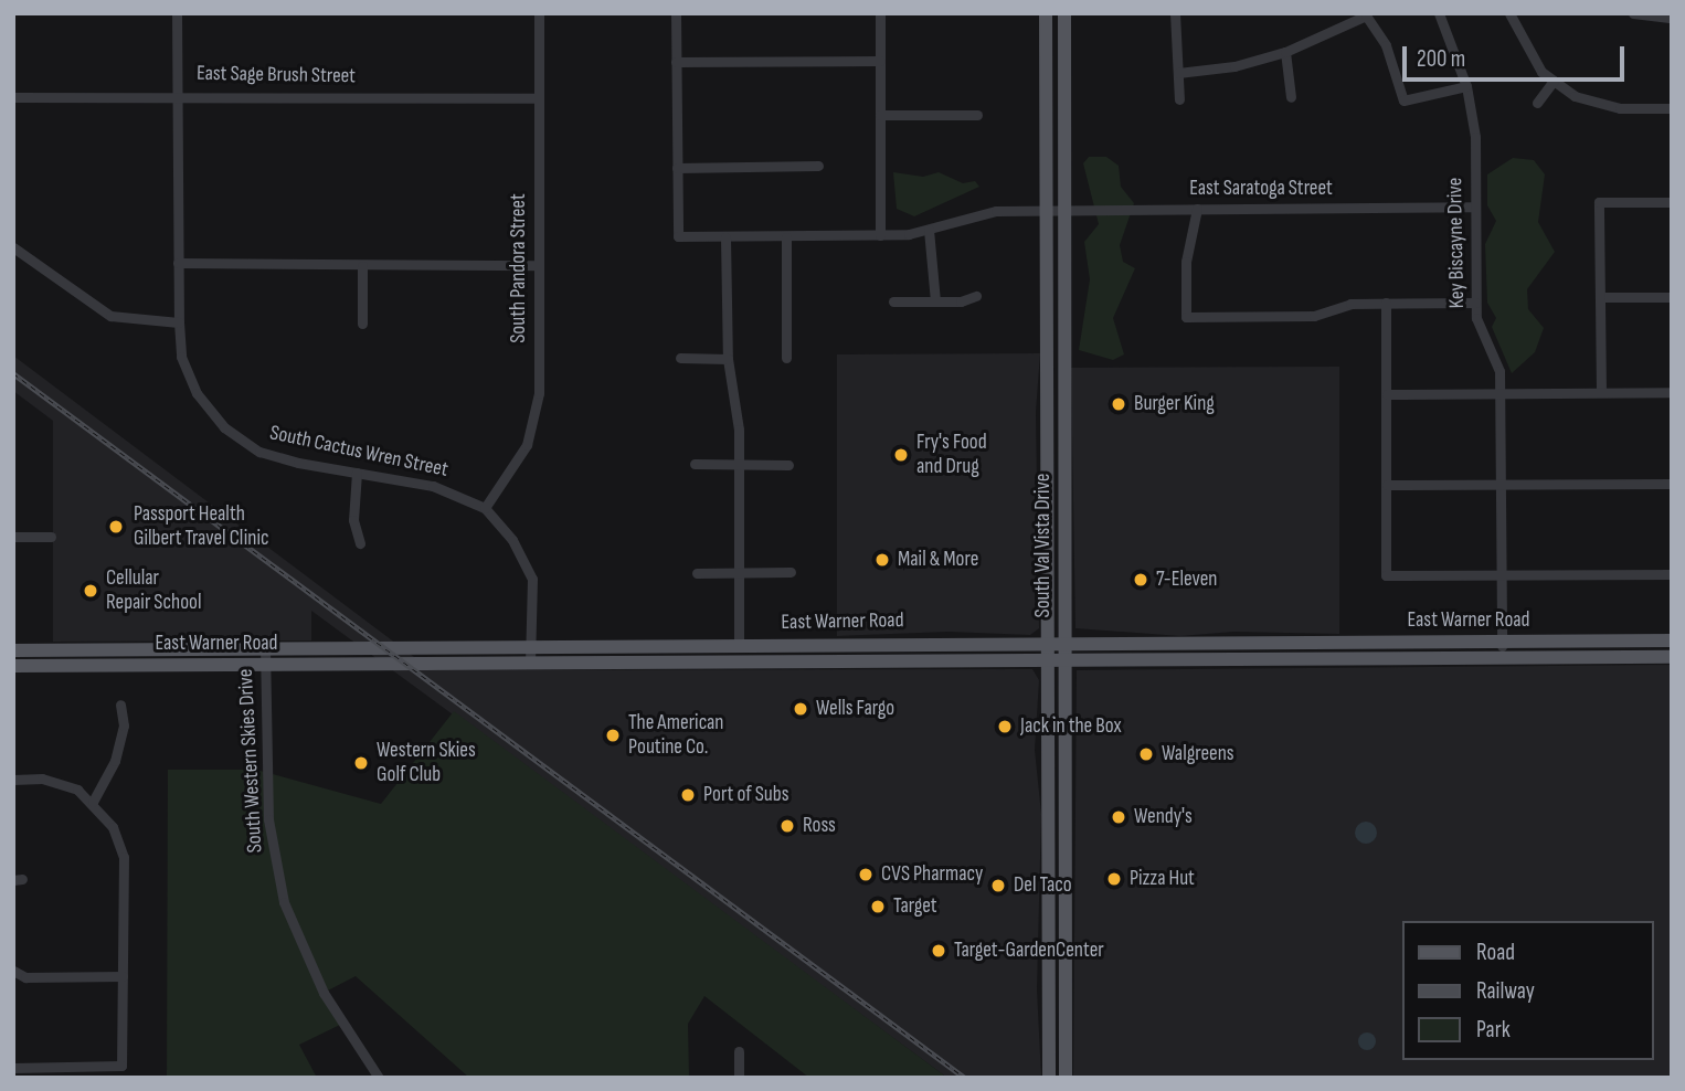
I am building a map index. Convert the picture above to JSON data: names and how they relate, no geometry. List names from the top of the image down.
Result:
{
  "streets": {
    "main road": ["South Val Vista Drive", "East Warner Road"],
    "street": [
      "East Sage Brush Street",
      "East Saratoga Street",
      "Key Biscayne Drive",
      "South Pandora Street",
      "South Cactus Wren Street",
      "South Western Skies Drive"
    ]
  },
  "crossings": [
    ["East Sage Brush Street", "South Pandora Street"],
    ["East Sage Brush Street", "South Cactus Wren Street"],
    ["East Saratoga Street", "Key Biscayne Drive"],
    ["East Saratoga Street", "South Val Vista Drive"],
    ["Key Biscayne Drive", "East Warner Road"],
    ["South Pandora Street", "South Cactus Wren Street"],
    ["South Cactus Wren Street", "East Warner Road"],
    ["South Val Vista Drive", "East Warner Road"],
    ["East Warner Road", "South Western Skies Drive"]
  ],
  "places": [
    "Burger King",
    "Fry's Food and Drug",
    "Passport Health Gilbert Travel Clinic",
    "Mail & More",
    "7-Eleven",
    "Cellular Repair School",
    "Wells Fargo",
    "Jack in the Box",
    "The American Poutine Co.",
    "Walgreens",
    "Western Skies Golf Club",
    "Port of Subs",
    "Wendy's",
    "Ross",
    "CVS Pharmacy",
    "Pizza Hut",
    "Del Taco",
    "Target",
    "Target-GardenCenter"
  ],
  "legend": ["Road", "Railway", "Park"],
  "scale_bar": "200 m"
}
